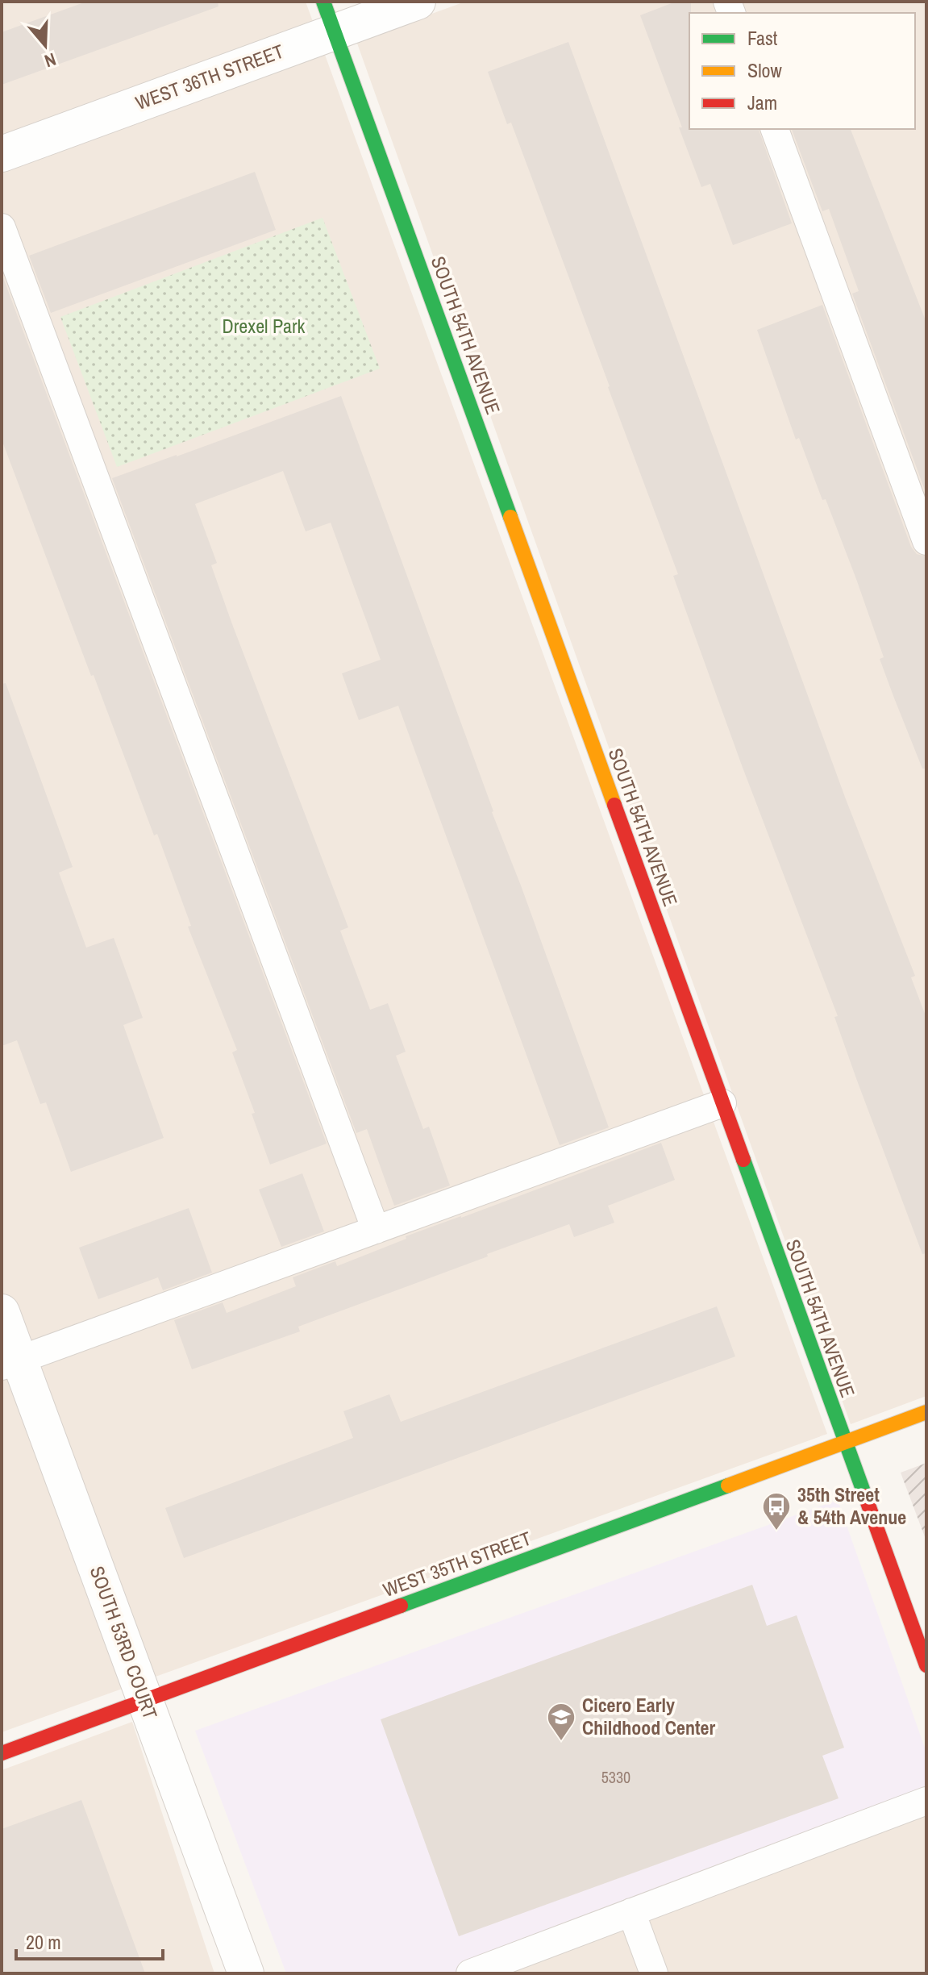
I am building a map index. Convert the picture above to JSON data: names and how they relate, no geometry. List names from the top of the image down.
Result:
{
  "streets": {
    "street": [
      "WEST 36TH STREET",
      "SOUTH 54TH AVENUE",
      "WEST 35TH STREET",
      "SOUTH 53RD COURT"
    ]
  },
  "crossings": [
    ["WEST 36TH STREET", "SOUTH 54TH AVENUE"],
    ["SOUTH 54TH AVENUE", "WEST 35TH STREET"],
    ["WEST 35TH STREET", "SOUTH 53RD COURT"]
  ],
  "parks": ["Drexel Park"],
  "places": {
    "bus stop": ["35th Street & 54th Avenue"],
    "school or university": ["Cicero Early Childhood Center"]
  },
  "house_numbers": ["5330"],
  "legend": ["Fast", "Slow", "Jam"],
  "scale_bar": "20 m",
  "north": "bottom"
}
